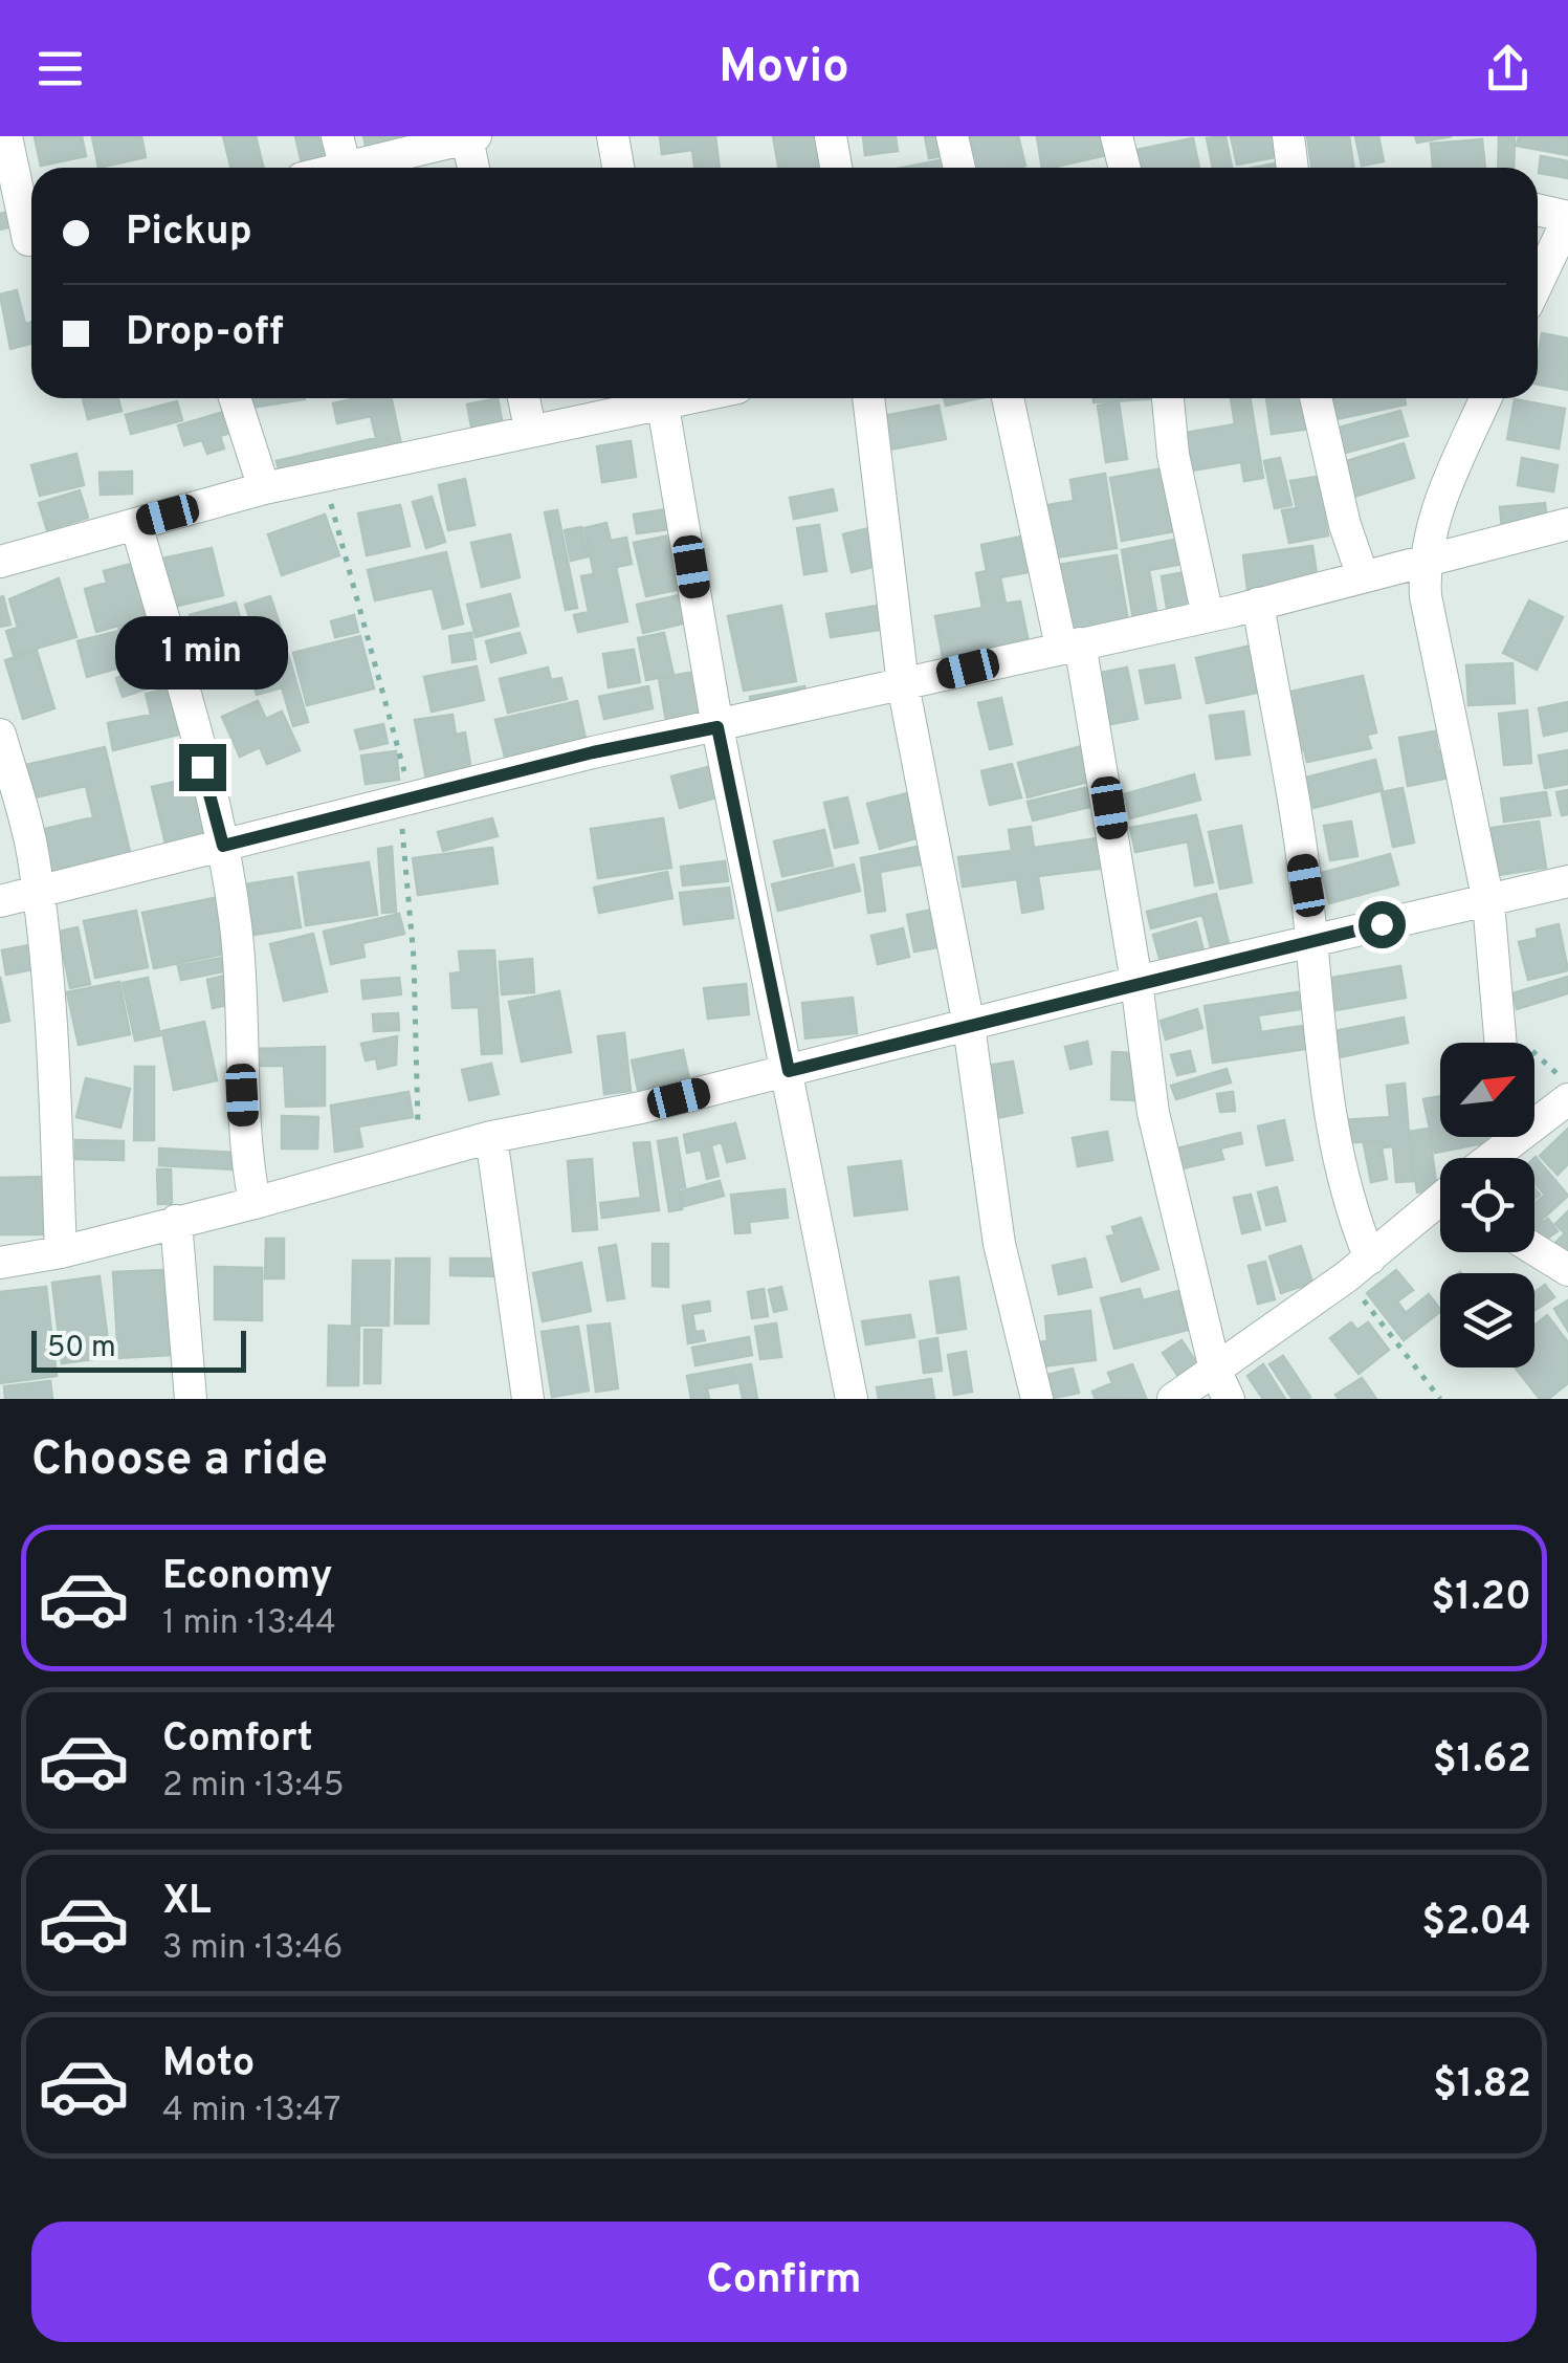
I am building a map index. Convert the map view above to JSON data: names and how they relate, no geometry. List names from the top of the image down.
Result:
{
  "scale_bar": "50 m",
  "north": "top right",
  "page": {
    "header": "Movio",
    "banner": ["Pickup", "Drop-off"],
    "bubble": "1 min",
    "scale": "50 m",
    "heading": "Choose a ride",
    "list": [
      {
        "name": "Economy",
        "note": "1 min · 13:44",
        "value": "$1.20"
      },
      {
        "name": "Comfort",
        "note": "2 min · 13:45",
        "value": "$1.62"
      },
      {
        "name": "XL",
        "note": "3 min · 13:46",
        "value": "$2.04"
      },
      {
        "name": "Moto",
        "note": "4 min · 13:47",
        "value": "$1.82"
      }
    ],
    "buttons": "Confirm"
  }
}
